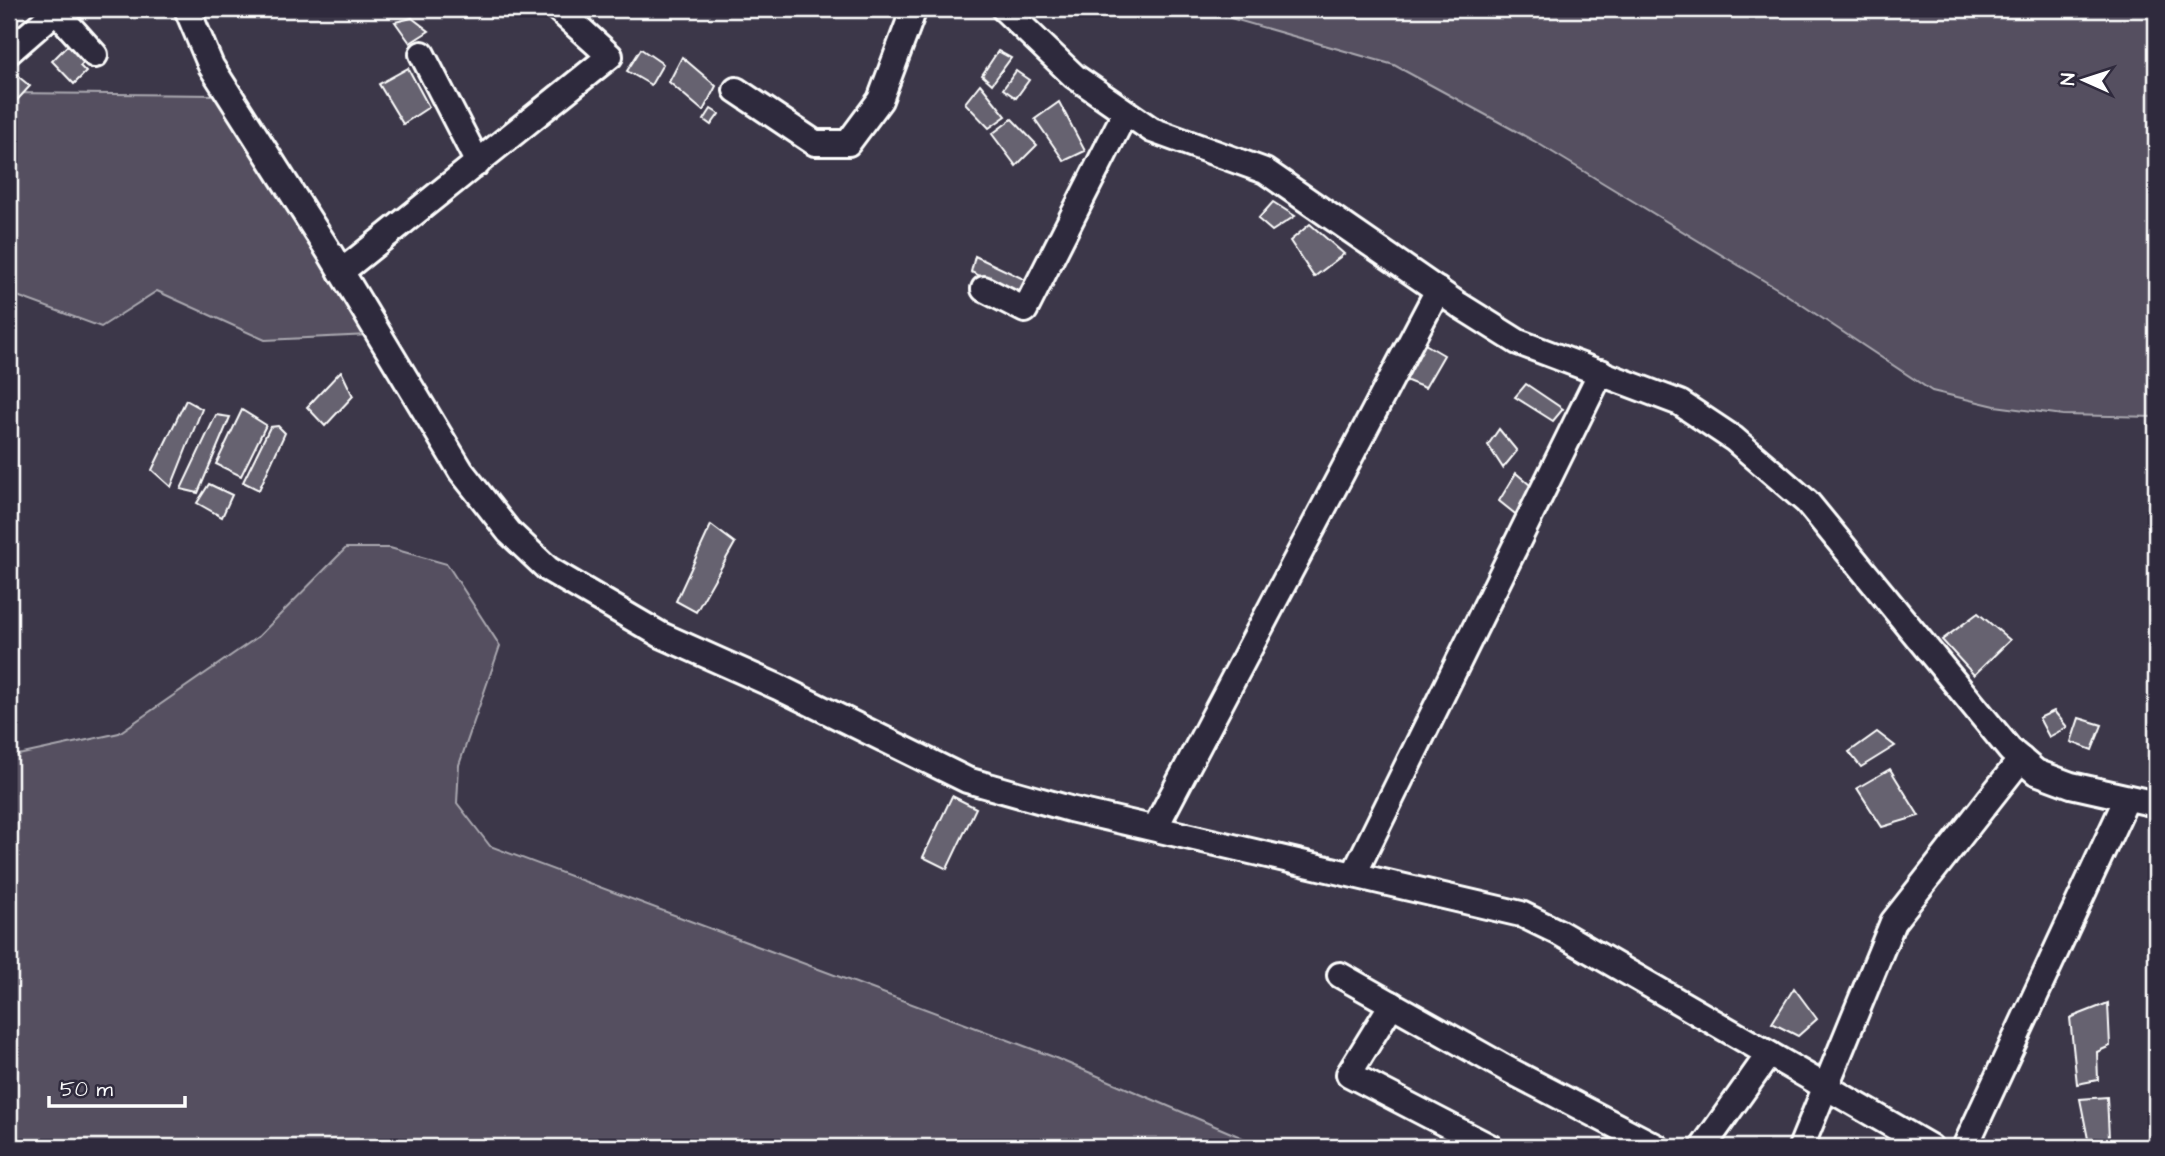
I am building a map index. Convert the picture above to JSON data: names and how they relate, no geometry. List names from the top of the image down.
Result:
{
  "scale_bar": "50 m",
  "north": "left"
}
